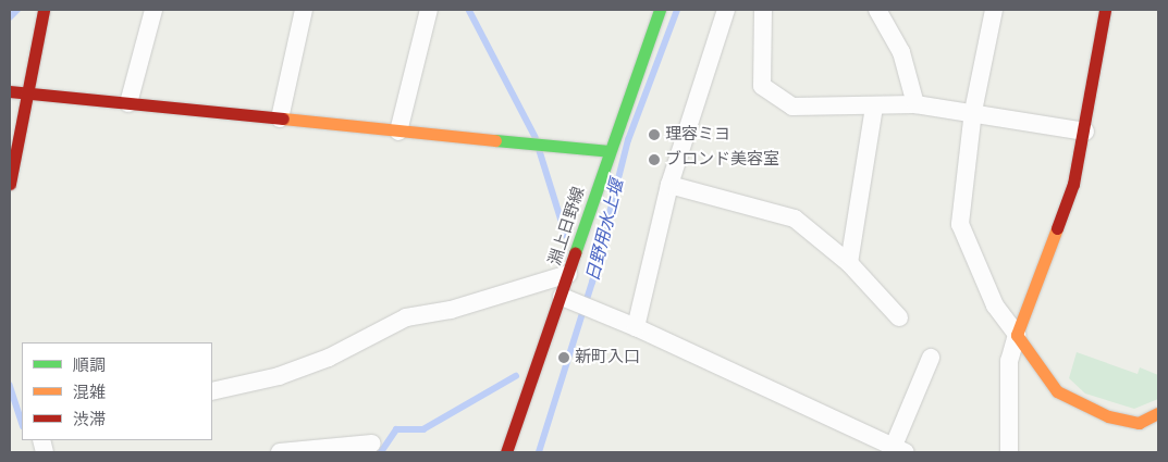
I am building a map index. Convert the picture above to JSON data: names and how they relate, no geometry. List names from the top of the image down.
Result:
{
  "streets": {
    "street": ["淵上日野線"]
  },
  "water": ["日野用水上堰"],
  "places": ["理容ミヨ", "ブロンド美容室", "新町入口"],
  "legend": ["順調", "混雑", "渋滞"]
}
